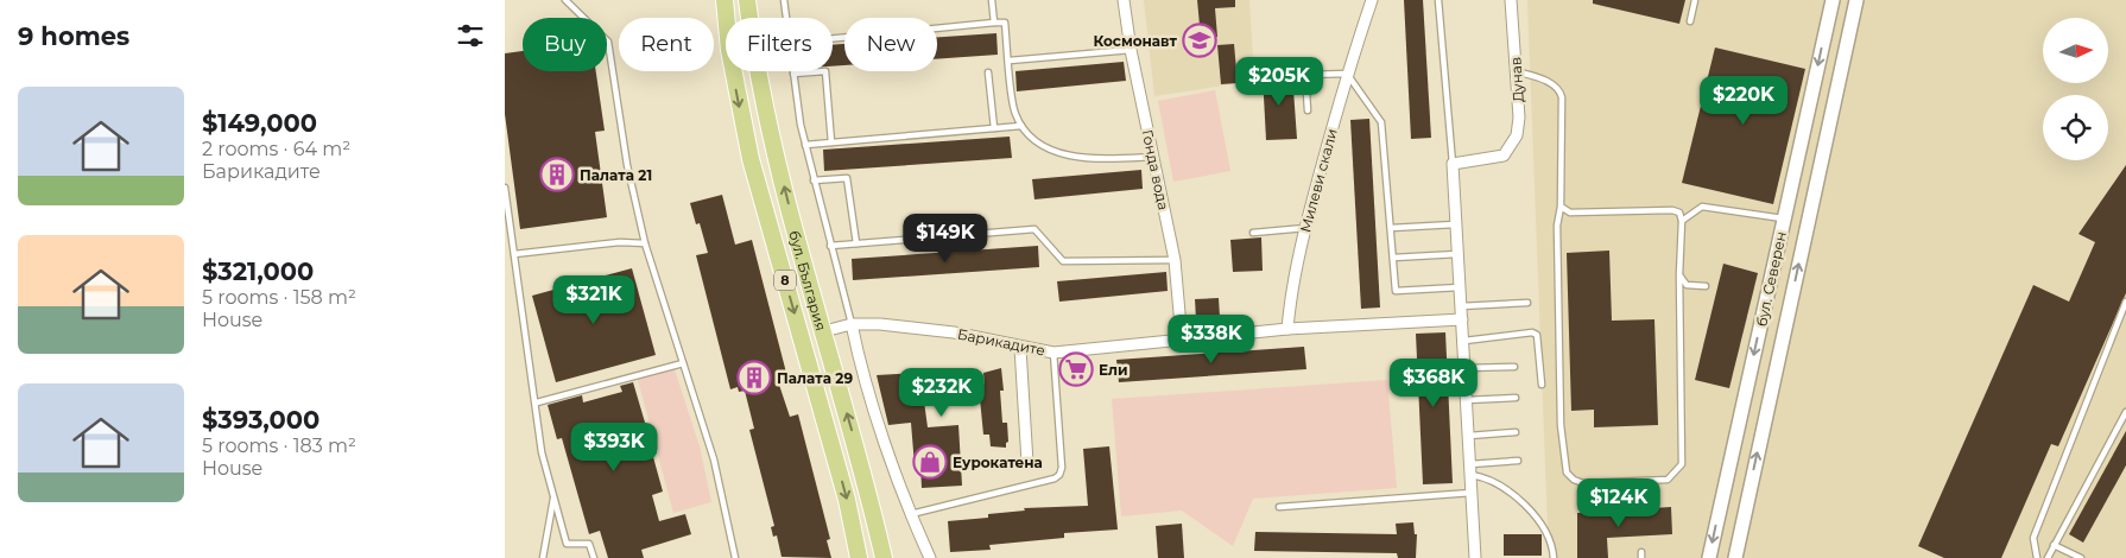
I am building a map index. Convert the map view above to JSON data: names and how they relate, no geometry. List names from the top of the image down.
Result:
{
  "streets": {
    "main road": ["бул. Северен", "8", "бул. България"],
    "street": [
      "Дунав",
      "Гонда вода",
      "Милеви скали",
      "Барикадите"
    ]
  },
  "crossings": [
    ["Гонда вода", "Барикадите"],
    ["Милеви скали", "Барикадите"],
    ["бул. България", "Барикадите"]
  ],
  "places": {
    "school or university": ["Космонавт"],
    "building": ["Палата 21", "Палата 29"],
    "supermarket": ["Ели"],
    "shop": ["Еурокатена"]
  },
  "north": "right",
  "page": {
    "heading": "9 homes",
    "chip": [
      "Buy",
      "Rent",
      "Filters",
      "New"
    ],
    "price": [
      "$205K",
      "$220K",
      "$149K",
      "$321K",
      "$338K",
      "$368K",
      "$232K",
      "$393K",
      "$124K"
    ],
    "list": [
      {
        "name": "$149,000",
        "note": "2 rooms · 64 m² · Барикадите"
      },
      {
        "name": "$321,000",
        "note": "5 rooms · 158 m² · House"
      },
      {
        "name": "$393,000",
        "note": "5 rooms · 183 m² · House"
      }
    ]
  }
}
